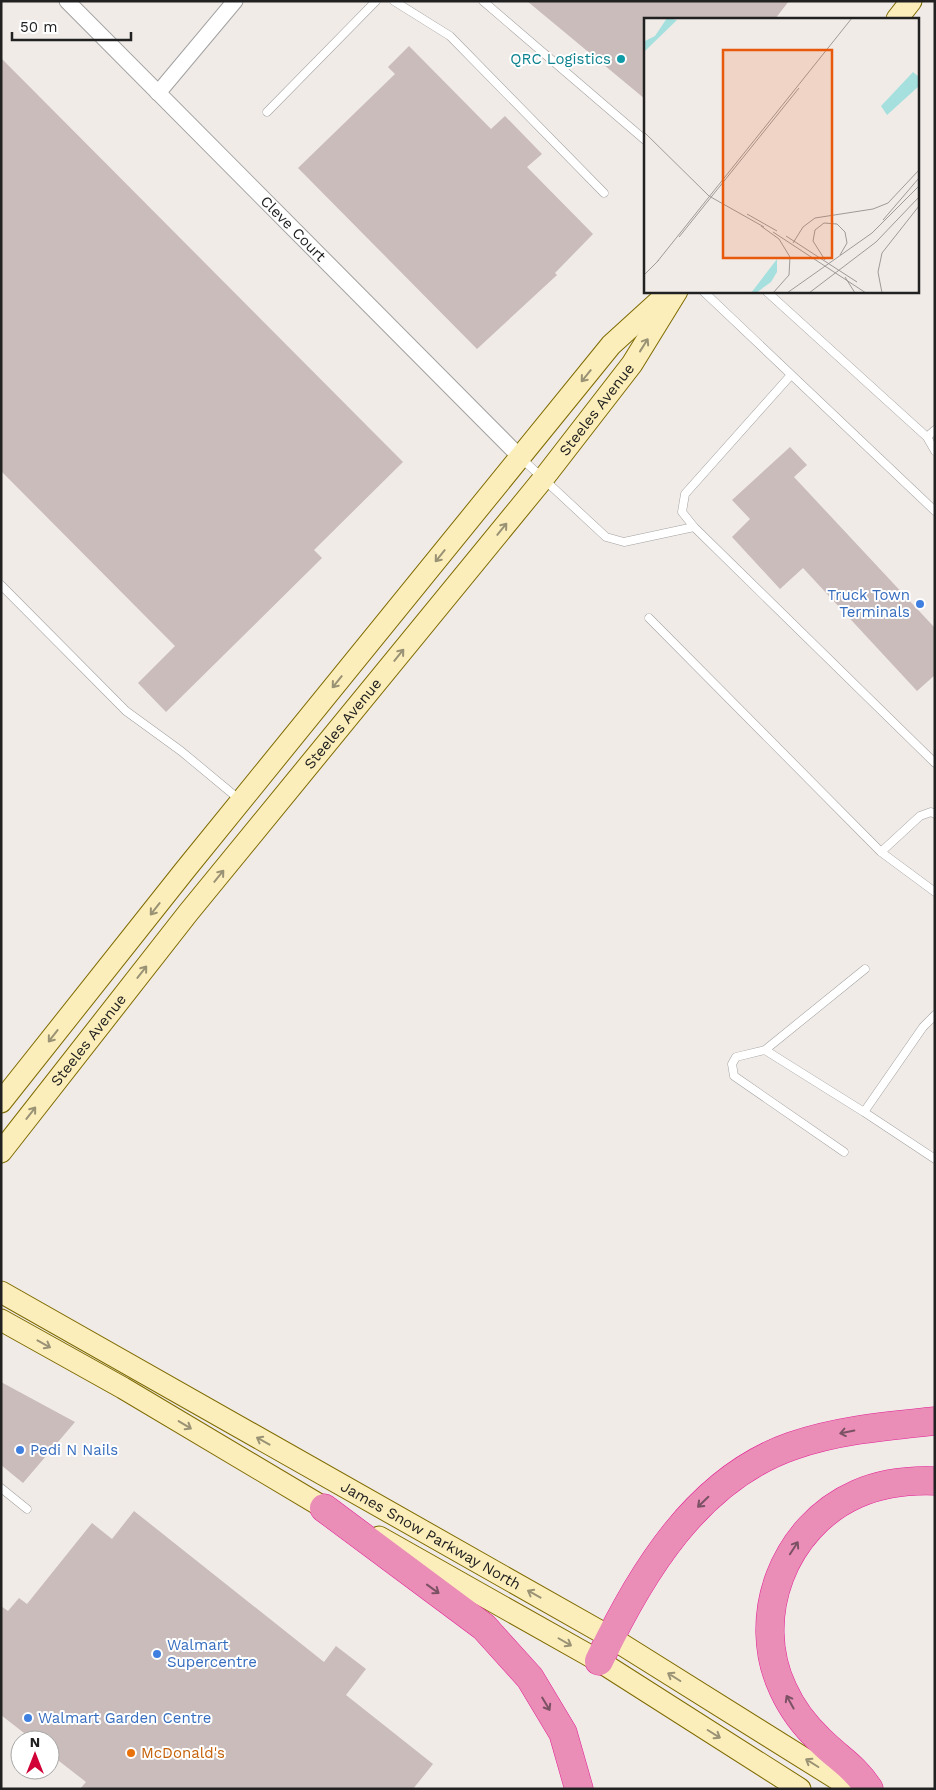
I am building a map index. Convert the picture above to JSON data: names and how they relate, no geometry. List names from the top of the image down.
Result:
{
  "streets": {
    "main road": ["Steeles Avenue", "James Snow Parkway North"],
    "street": ["Cleve Court"]
  },
  "crossings": [
    ["Cleve Court", "Steeles Avenue"]
  ],
  "places": [
    "QRC Logistics",
    "Truck Town Terminals",
    "Pedi N Nails",
    "Walmart Supercentre",
    "Walmart Garden Centre",
    "McDonald's"
  ],
  "scale_bar": "50 m",
  "north": "top"
}
